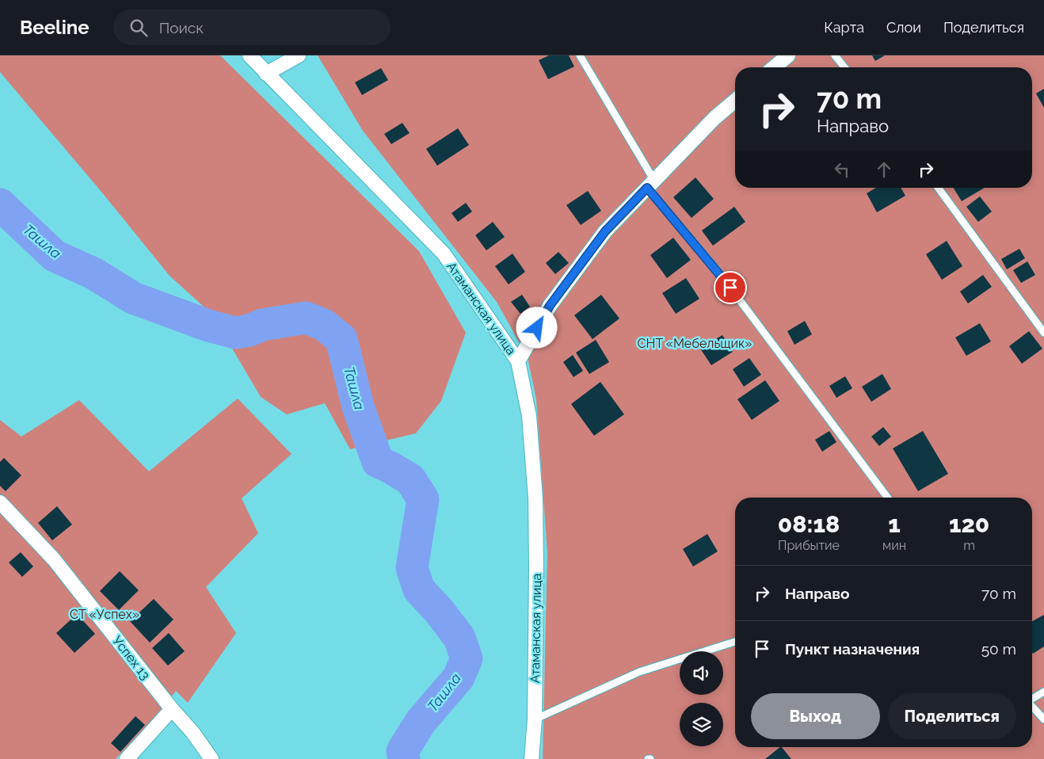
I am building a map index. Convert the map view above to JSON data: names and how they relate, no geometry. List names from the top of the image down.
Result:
{
  "streets": {
    "street": ["Атаманская улица", "Успех 13"]
  },
  "water": ["Ташла"],
  "parks": ["СНТ «Мебельщик»", "СТ «Успех»"],
  "page": {
    "header": "Beeline",
    "search": "Поиск",
    "nav": ["Карта", "Слои", "Поделиться"],
    "turn": ["70 m", "Направо"],
    "eta": [
      "08:18",
      "Прибытие",
      "1",
      "мин",
      "120",
      "m"
    ],
    "list": [
      {
        "name": "Направо",
        "value": "70 m"
      },
      {
        "name": "Пункт назначения",
        "value": "50 m"
      }
    ],
    "buttons": ["Выход", "Поделиться"]
  }
}
